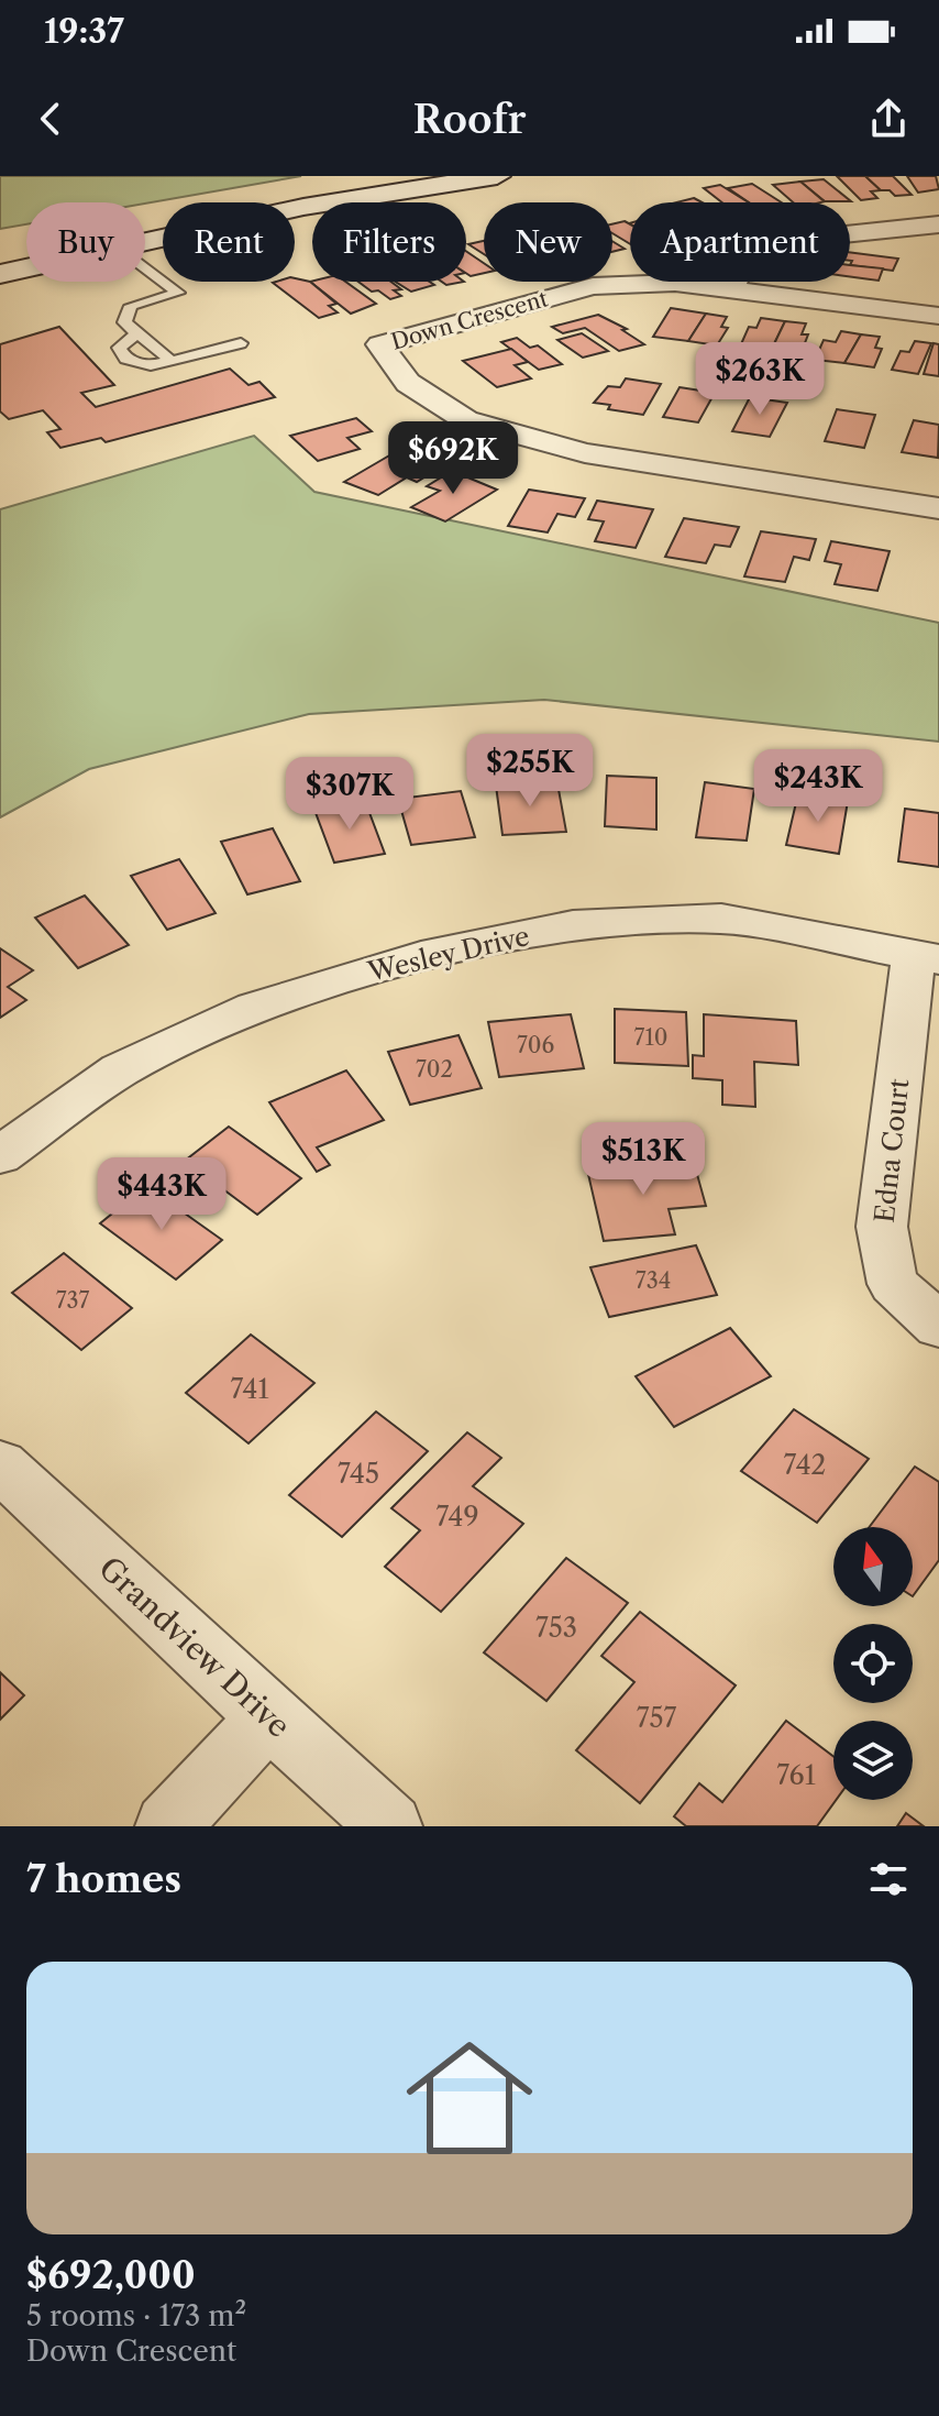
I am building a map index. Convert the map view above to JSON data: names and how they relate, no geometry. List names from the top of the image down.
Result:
{
  "streets": {
    "street": [
      "Down Crescent",
      "Wesley Drive",
      "Edna Court",
      "Grandview Drive"
    ]
  },
  "crossings": [
    ["Wesley Drive", "Edna Court"]
  ],
  "house_numbers": [
    "710",
    "706",
    "702",
    "734",
    "737",
    "741",
    "742",
    "745",
    "749",
    "753",
    "757",
    "761"
  ],
  "north": "top",
  "page": {
    "status": "19:37",
    "header": "Roofr",
    "chip": [
      "Buy",
      "Rent",
      "Filters",
      "New",
      "Apartment"
    ],
    "price": [
      "$263K",
      "$692K",
      "$255K",
      "$243K",
      "$307K",
      "$513K",
      "$443K"
    ],
    "heading": "7 homes",
    "list": [
      {
        "name": "$692,000",
        "note": "5 rooms · 173 m² · Down Crescent"
      }
    ]
  }
}
